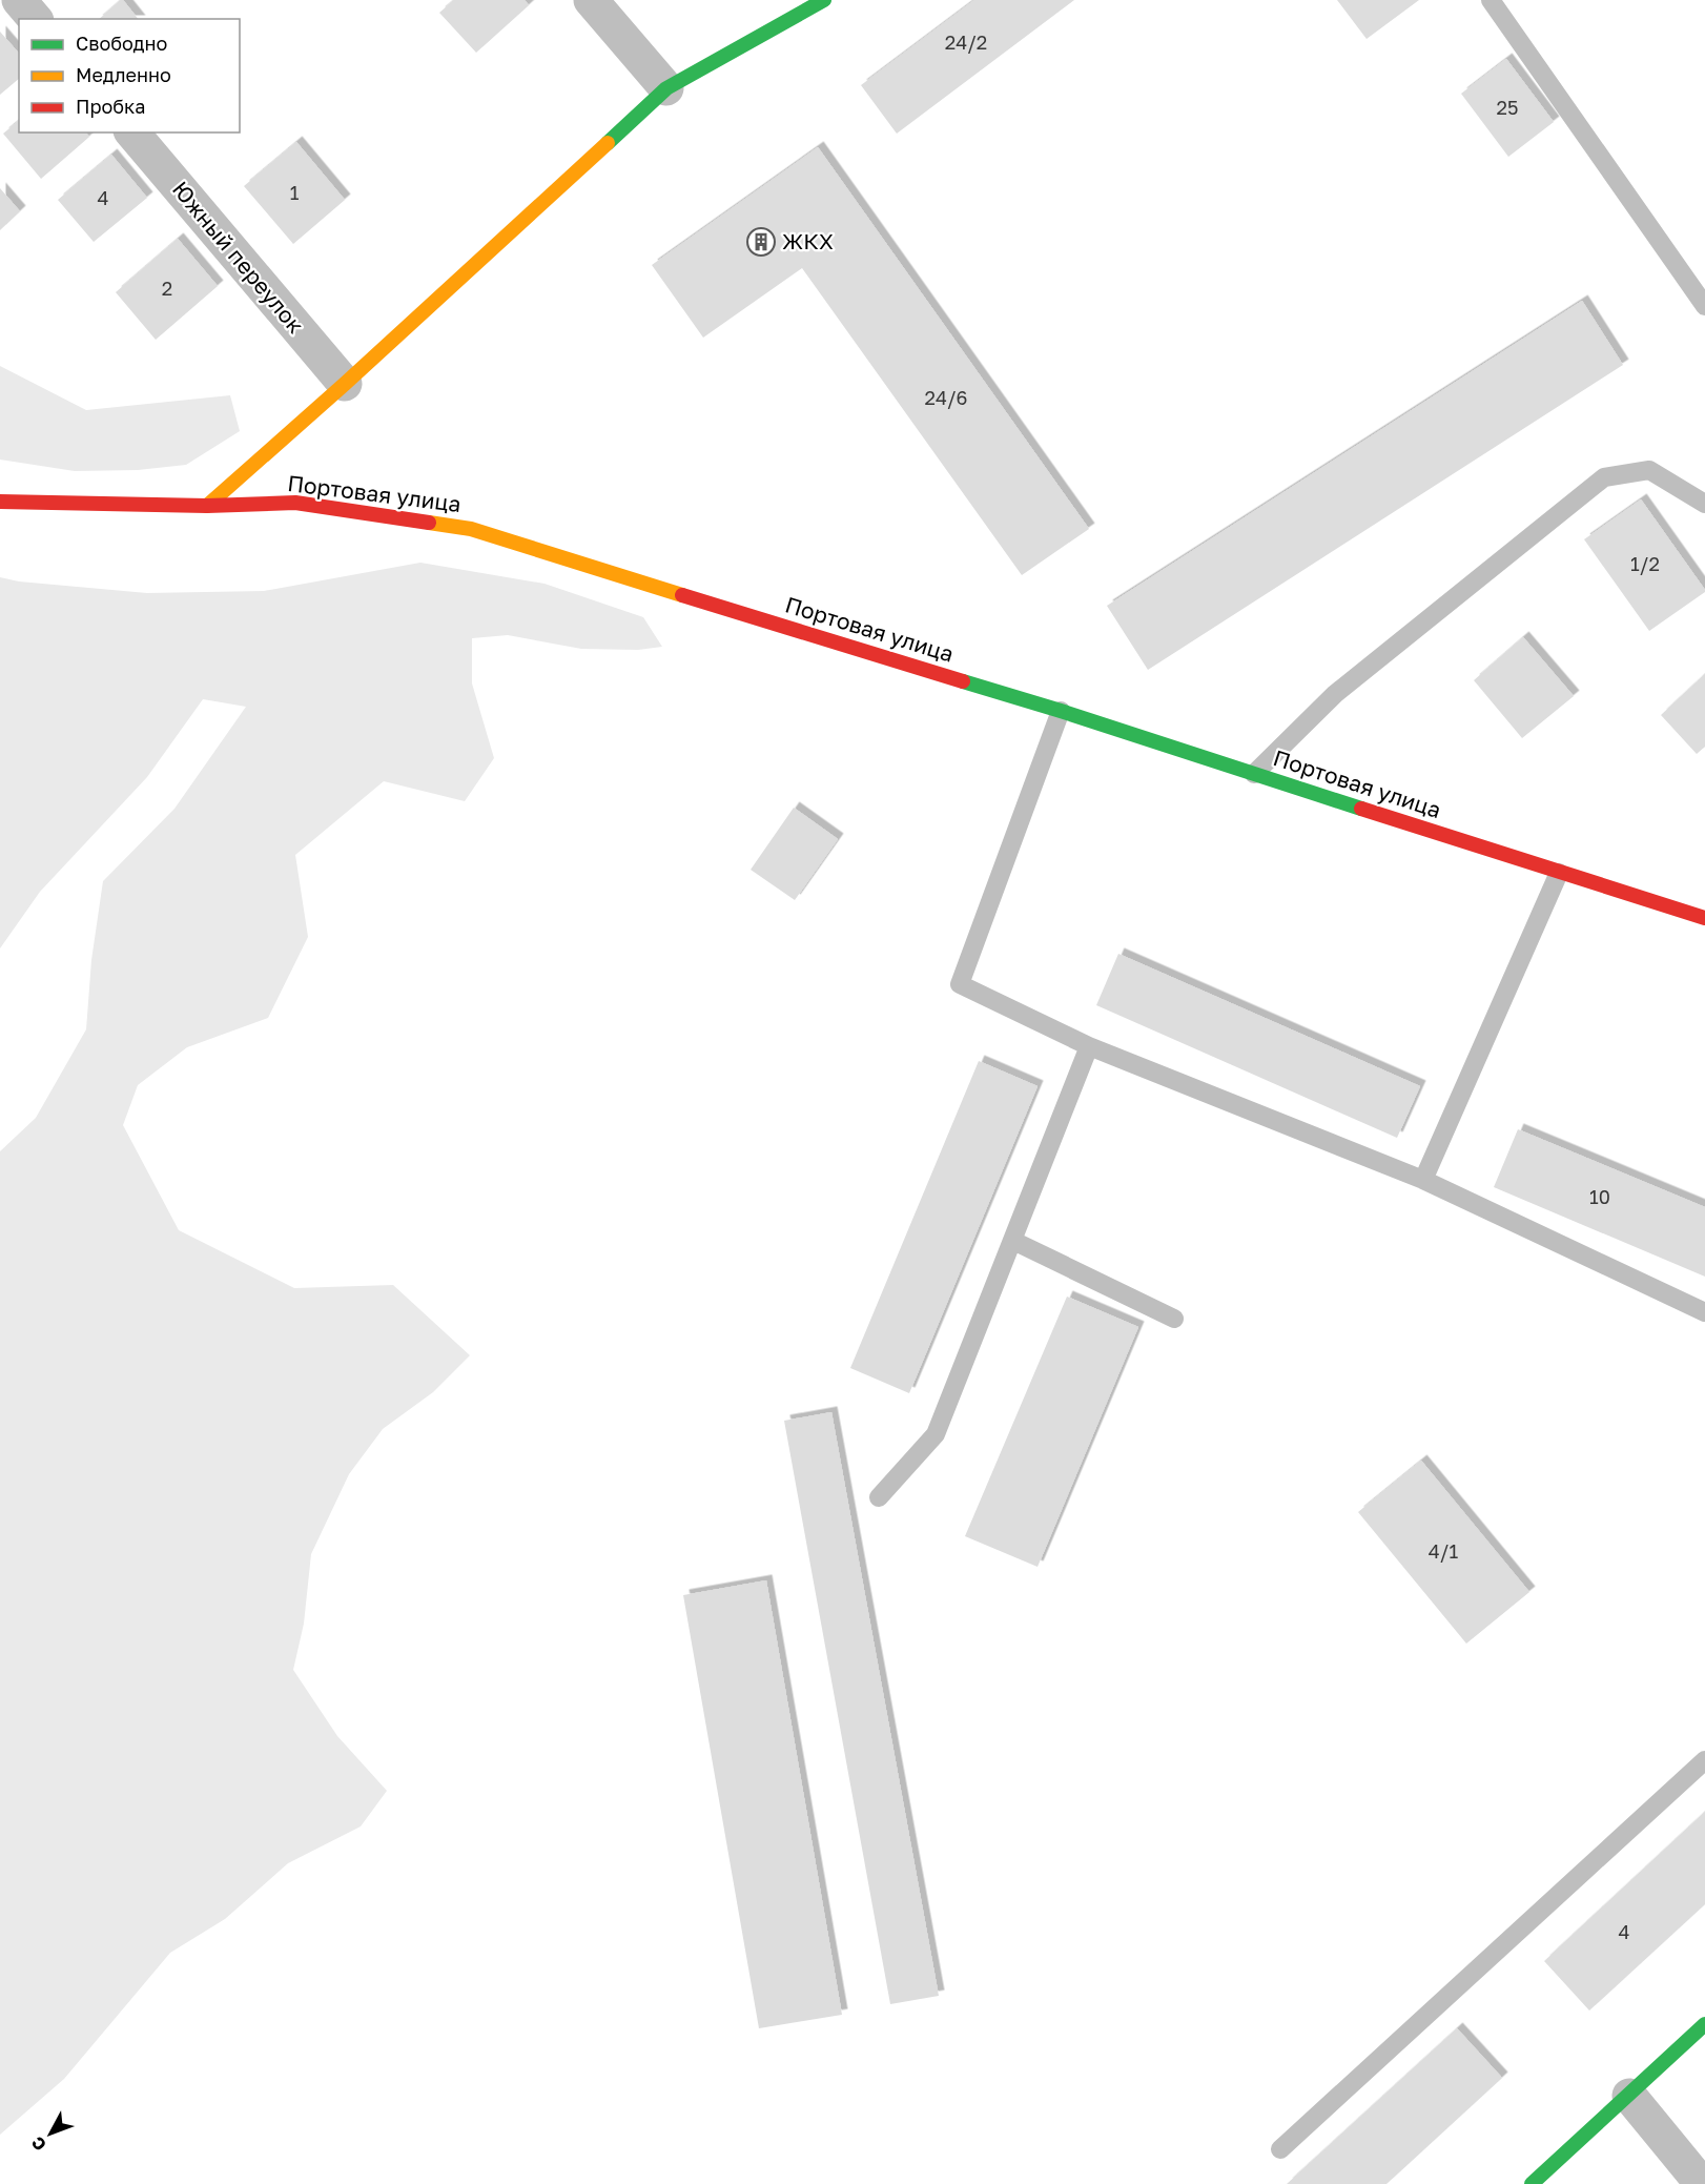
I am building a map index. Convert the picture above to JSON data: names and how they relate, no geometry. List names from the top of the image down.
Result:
{
  "streets": {
    "street": ["Южный переулок", "Портовая улица"]
  },
  "places": {
    "building": ["ЖКХ"]
  },
  "house_numbers": [
    "24/2",
    "25",
    "1",
    "4",
    "2",
    "24/6",
    "1/2",
    "10",
    "4/1",
    "4"
  ],
  "legend": ["Свободно", "Медленно", "Пробка"],
  "north": "bottom left"
}
